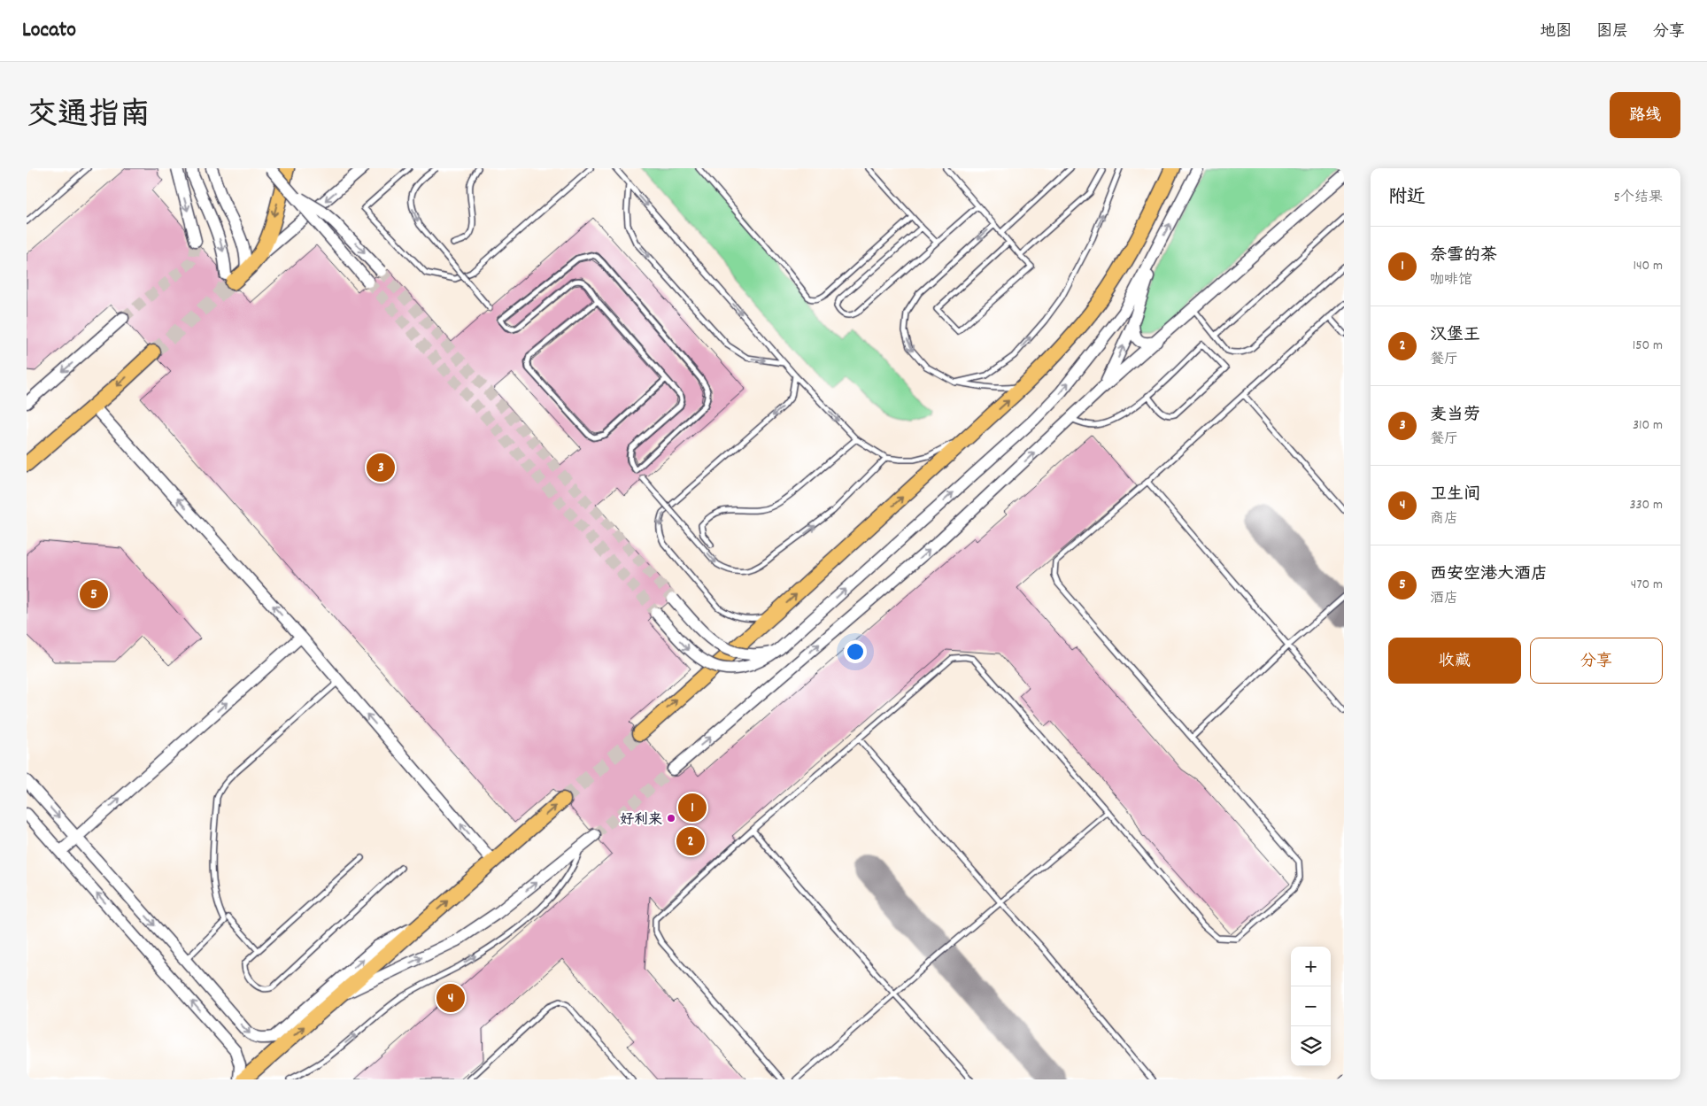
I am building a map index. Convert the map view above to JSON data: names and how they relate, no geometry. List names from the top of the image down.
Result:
{
  "places": ["好利来"],
  "page": {
    "header": "Locato",
    "nav": ["地图", "图层", "分享"],
    "title": "交通指南",
    "buttons": [
      "路线",
      ["收藏", "分享"]
    ],
    "heading": ["附近", "5个结果"],
    "list": [
      {
        "mark": "1",
        "name": "奈雪的茶",
        "note": "咖啡馆",
        "value": "140 m"
      },
      {
        "mark": "2",
        "name": "汉堡王",
        "note": "餐厅",
        "value": "150 m"
      },
      {
        "mark": "3",
        "name": "麦当劳",
        "note": "餐厅",
        "value": "310 m"
      },
      {
        "mark": "4",
        "name": "卫生间",
        "note": "商店",
        "value": "330 m"
      },
      {
        "mark": "5",
        "name": "西安空港大酒店",
        "note": "酒店",
        "value": "470 m"
      }
    ],
    "pins": [
      "3",
      "5",
      "1",
      "2",
      "4"
    ],
    "map_buttons": ["+", "−"]
  }
}
